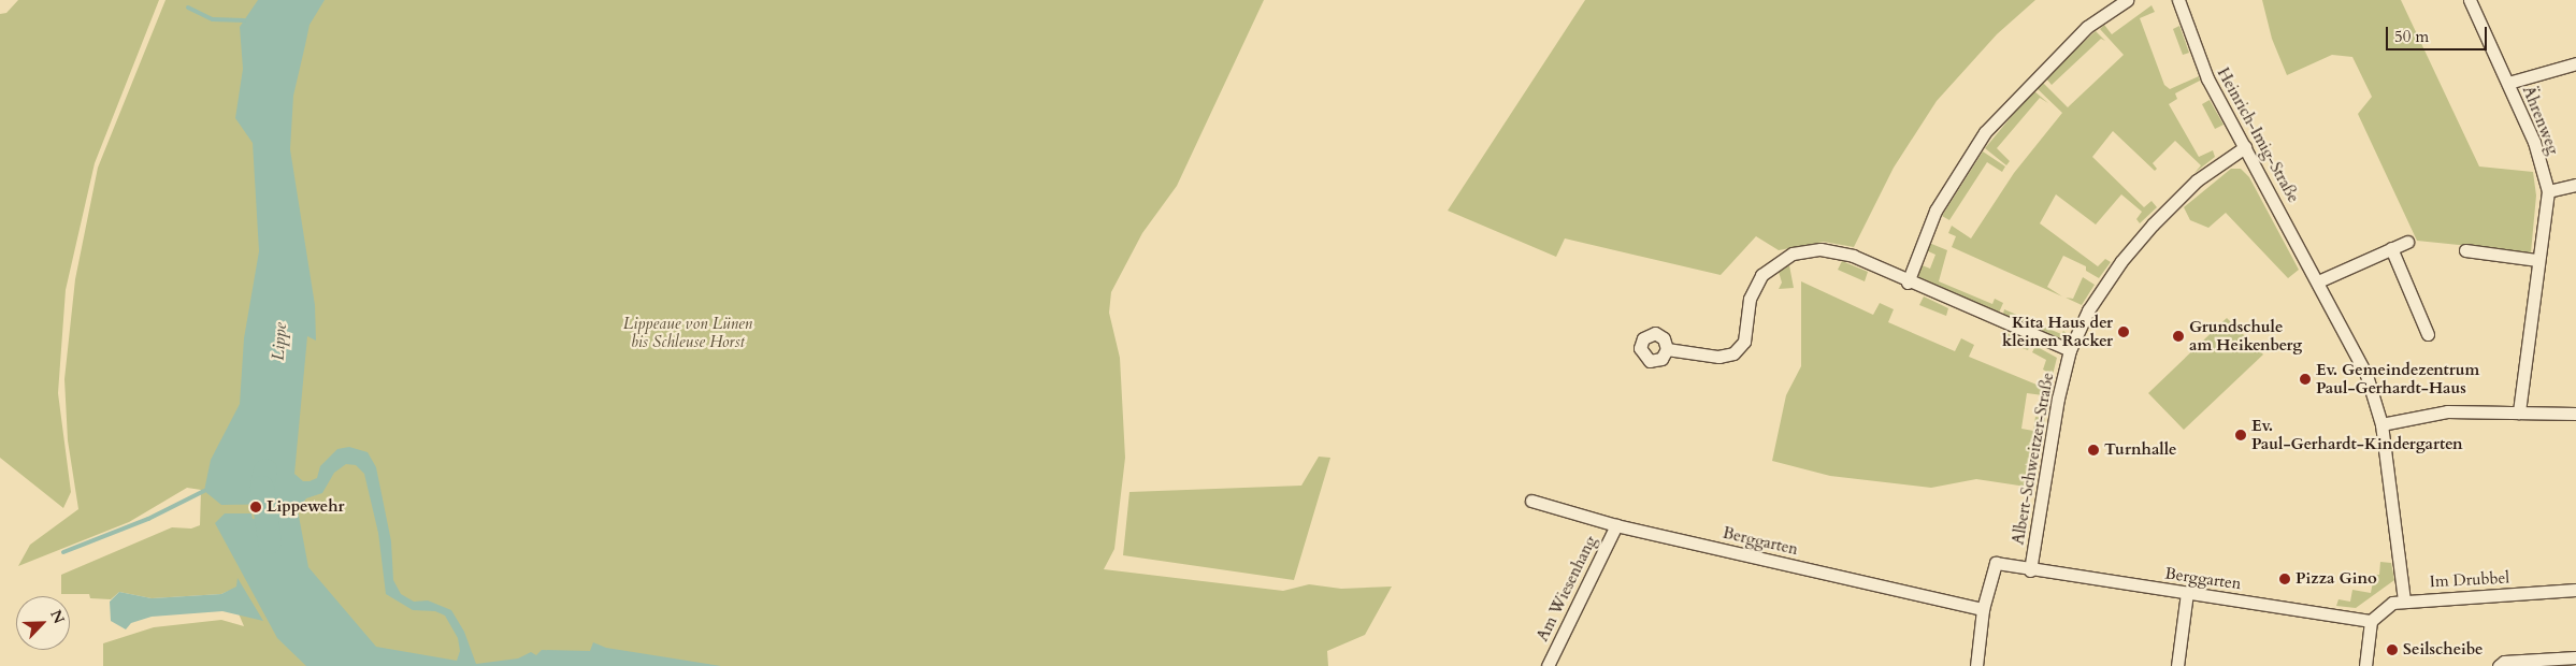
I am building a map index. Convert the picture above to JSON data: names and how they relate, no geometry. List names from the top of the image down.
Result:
{
  "streets": {
    "street": [
      "Ährenweg",
      "Heinrich-Imig-Straße",
      "Albert-Schweitzer-Straße",
      "Berggarten",
      "Im Drubbel",
      "Am Wiesenhang"
    ]
  },
  "crossings": [
    ["Heinrich-Imig-Straße", "Albert-Schweitzer-Straße"],
    ["Heinrich-Imig-Straße", "Im Drubbel"],
    ["Albert-Schweitzer-Straße", "Berggarten"],
    ["Berggarten", "Im Drubbel"],
    ["Berggarten", "Am Wiesenhang"]
  ],
  "water": ["Lippe"],
  "parks": ["Lippeaue von Lünen bis Schleuse Horst"],
  "places": [
    "Kita Haus der kleinen Racker",
    "Grundschule am Heikenberg",
    "Ev. Gemeindezentrum Paul-Gerhardt-Haus",
    "Ev. Paul-Gerhardt-Kindergarten",
    "Turnhalle",
    "Lippewehr",
    "Pizza Gino",
    "Seilscheibe"
  ],
  "scale_bar": "50 m",
  "north": "top right"
}
